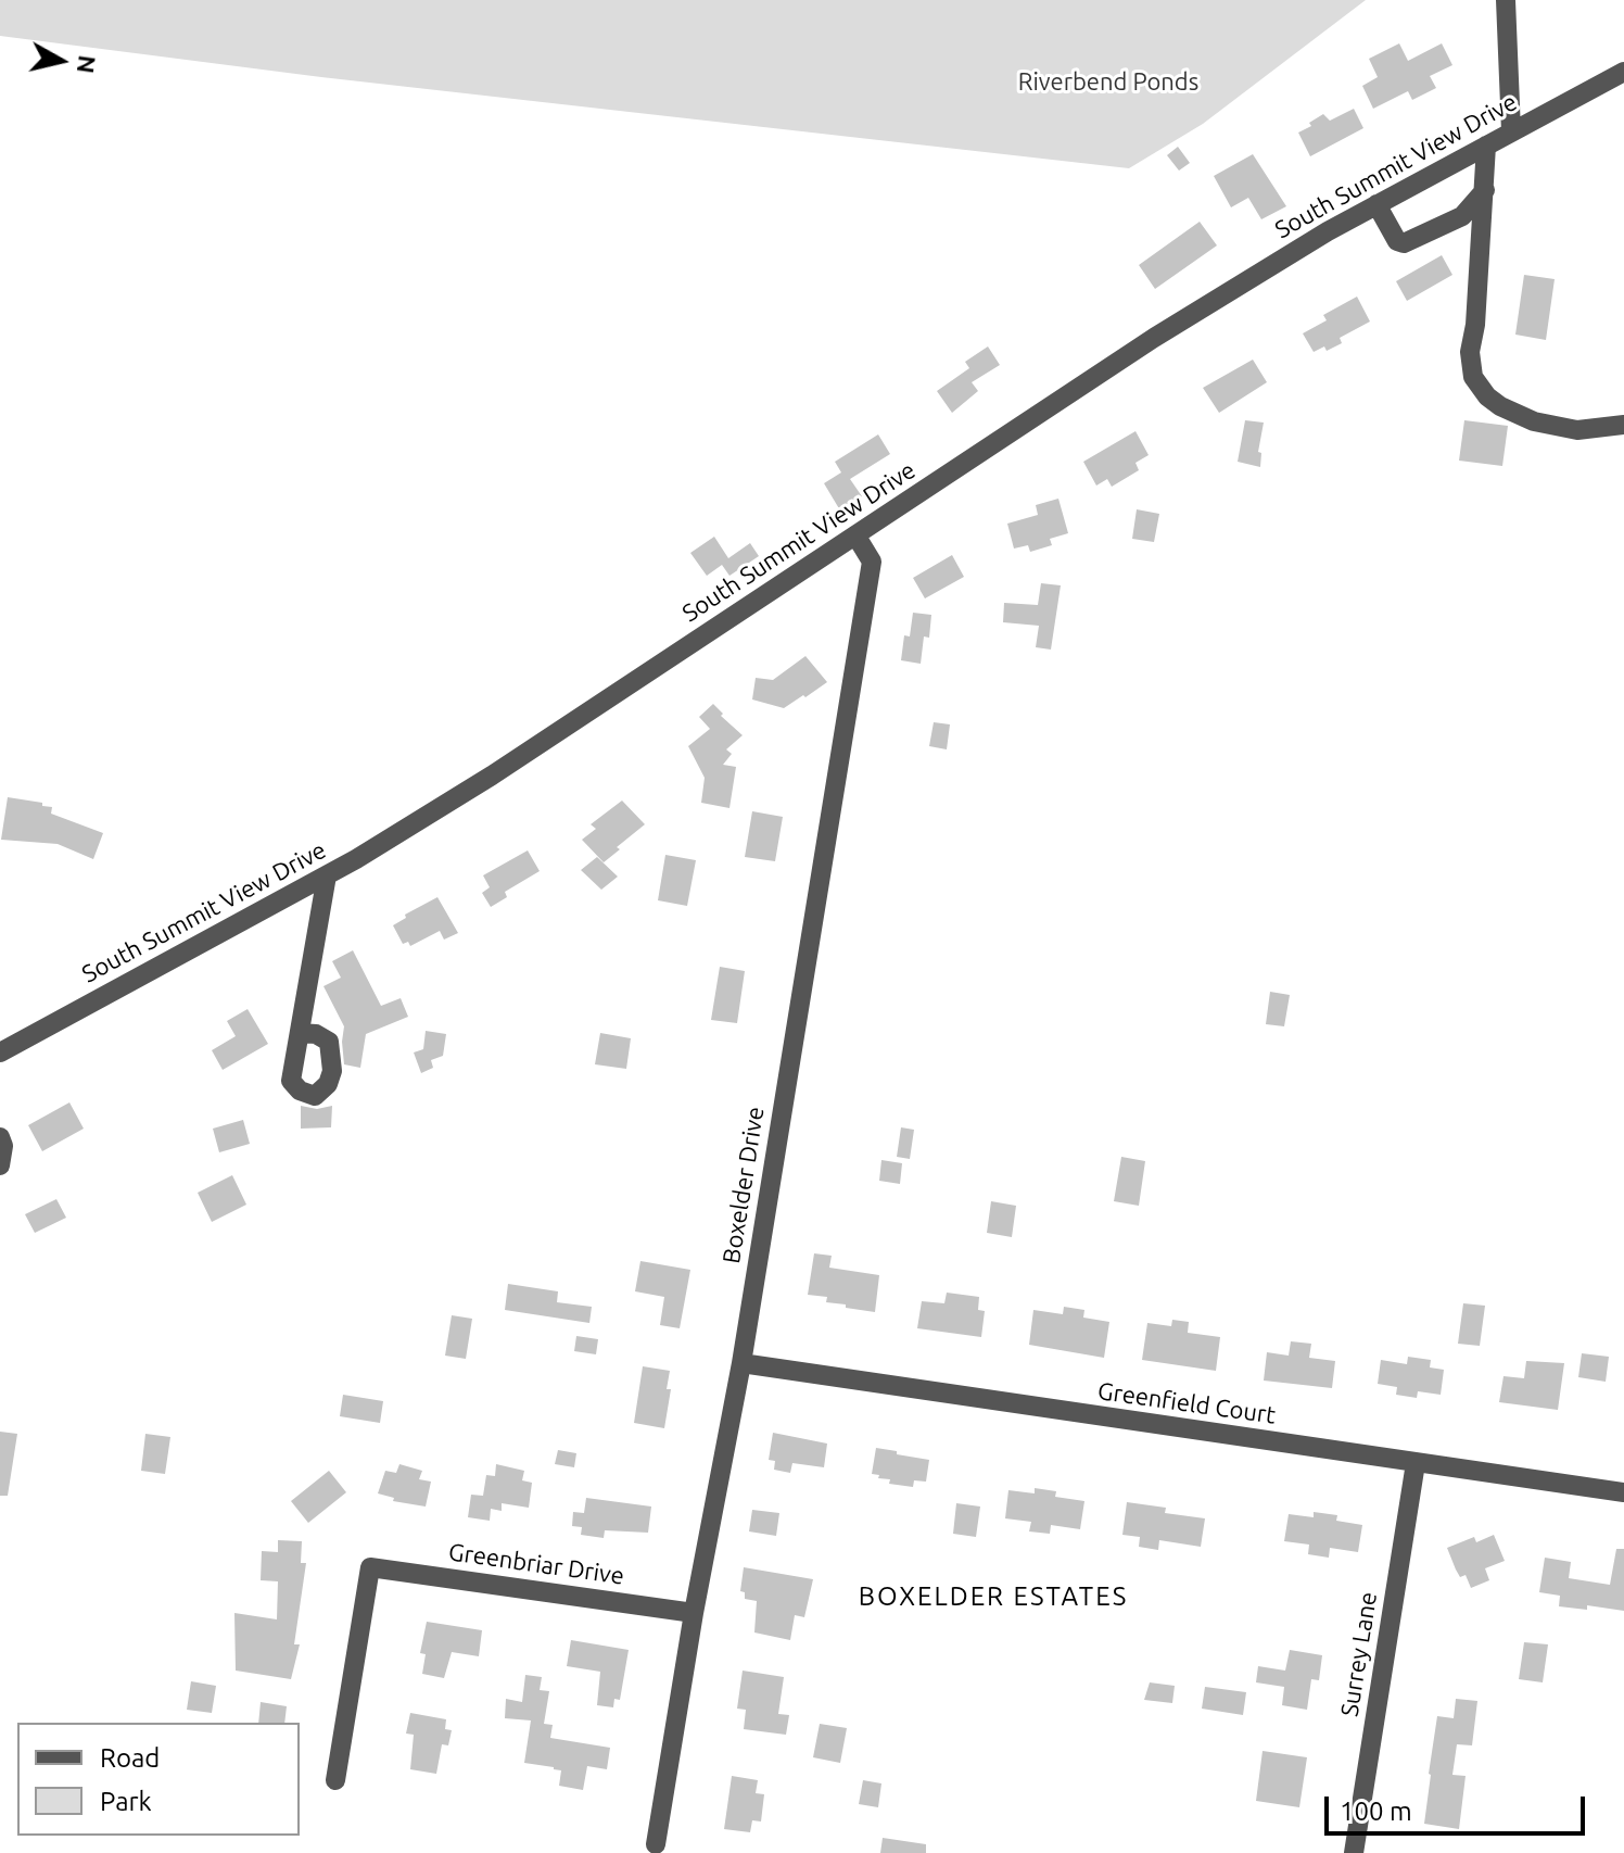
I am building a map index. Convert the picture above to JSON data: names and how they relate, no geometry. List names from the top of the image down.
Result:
{
  "streets": {
    "street": [
      "South Summit View Drive",
      "Boxelder Drive",
      "Greenfield Court",
      "Greenbriar Drive",
      "Surrey Lane"
    ]
  },
  "crossings": [
    ["South Summit View Drive", "Boxelder Drive"],
    ["Boxelder Drive", "Greenfield Court"],
    ["Boxelder Drive", "Greenbriar Drive"],
    ["Greenfield Court", "Surrey Lane"]
  ],
  "districts": ["BOXELDER ESTATES"],
  "parks": ["Riverbend Ponds"],
  "legend": ["Road", "Park"],
  "scale_bar": "100 m",
  "north": "right"
}
